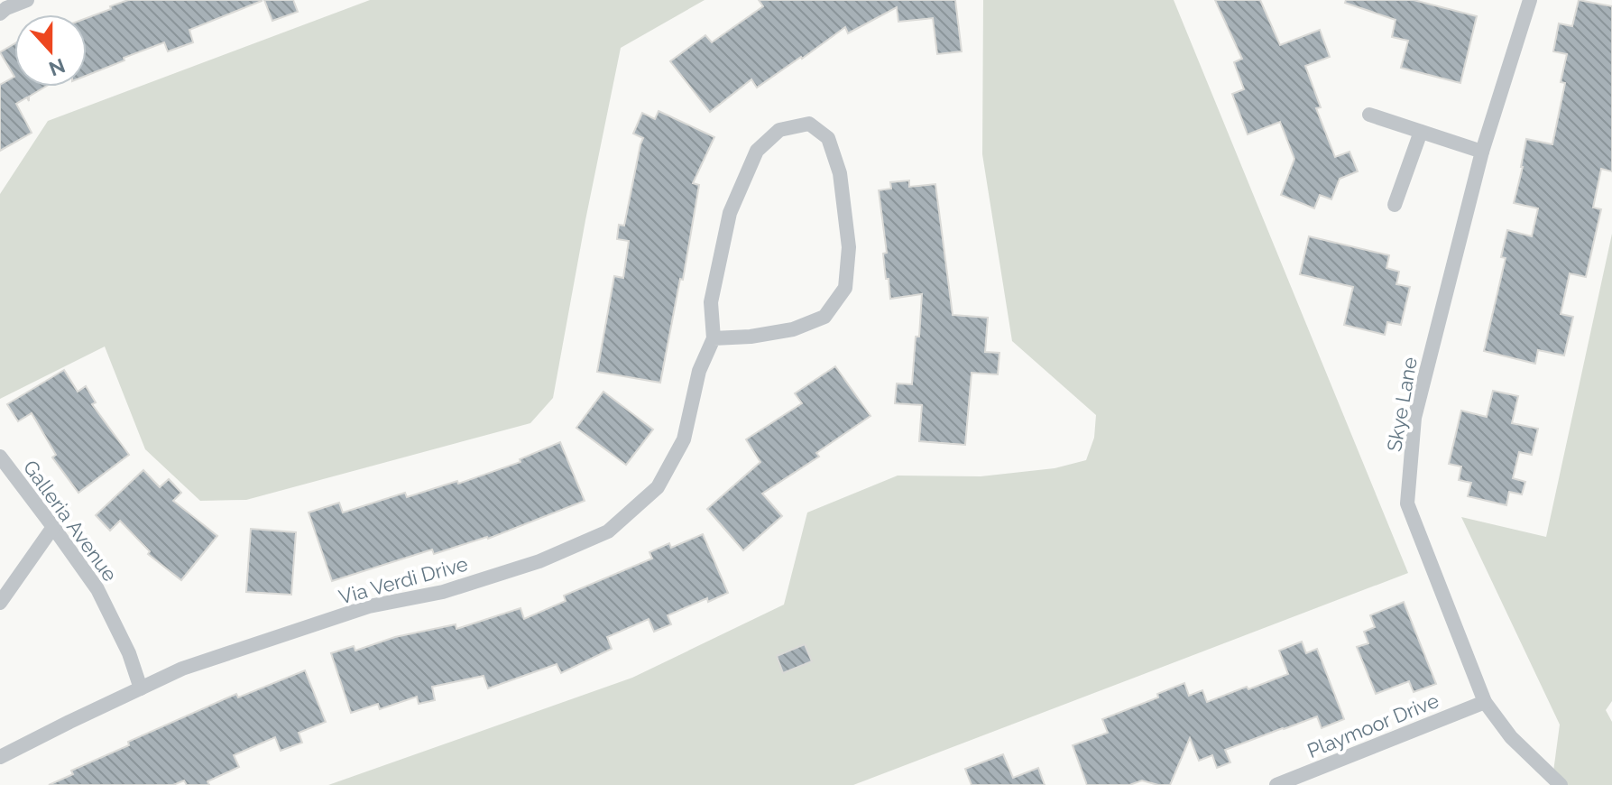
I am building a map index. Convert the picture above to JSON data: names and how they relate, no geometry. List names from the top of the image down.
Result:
{
  "streets": {
    "street": [
      "Skye Lane",
      "Galleria Avenue",
      "Via Verdi Drive",
      "Playmoor Drive"
    ]
  },
  "crossings": [
    ["Skye Lane", "Playmoor Drive"],
    ["Galleria Avenue", "Via Verdi Drive"]
  ],
  "north": "bottom"
}
